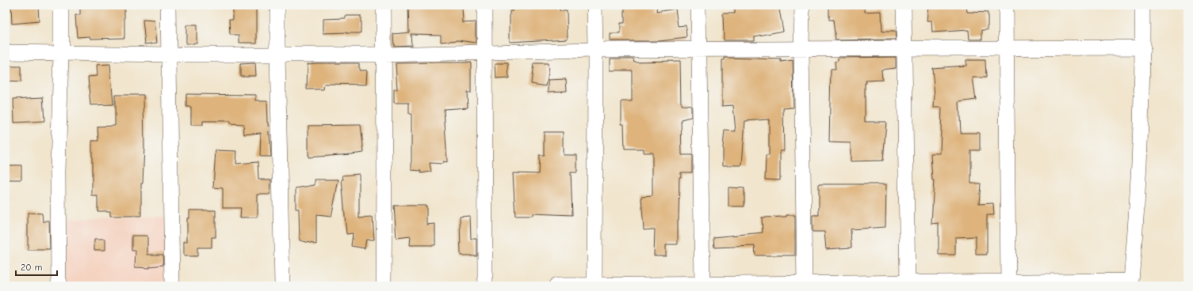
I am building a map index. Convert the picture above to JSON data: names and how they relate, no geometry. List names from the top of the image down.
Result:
{
  "scale_bar": "20 m"
}
